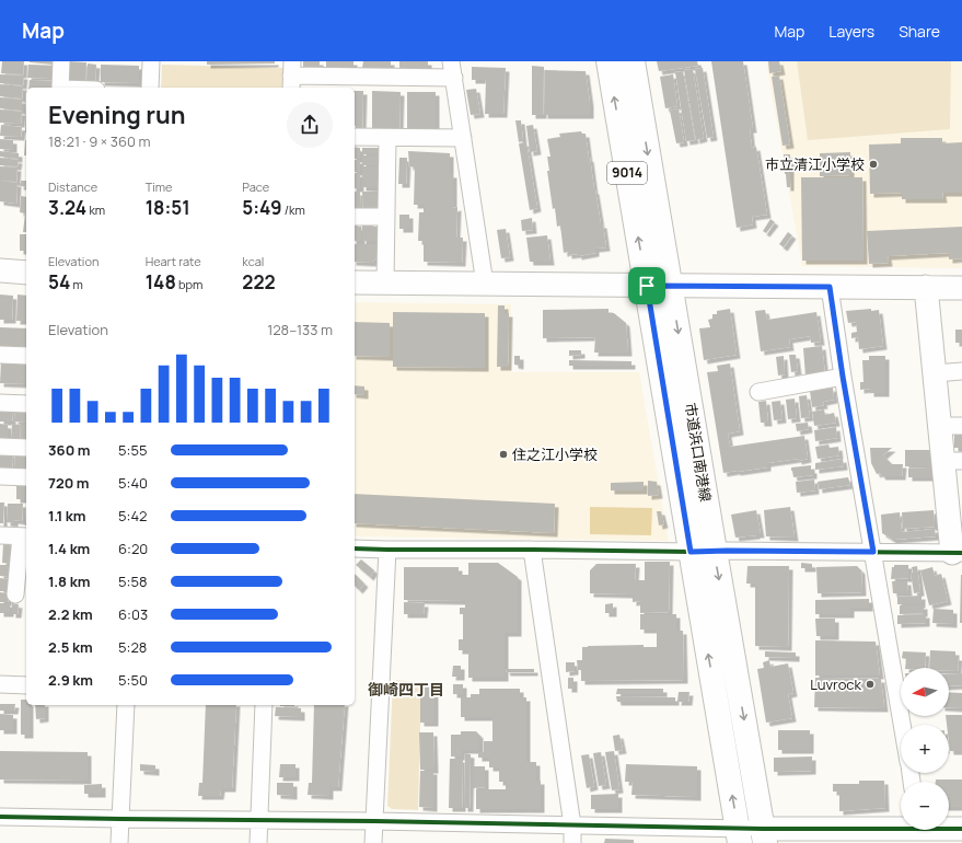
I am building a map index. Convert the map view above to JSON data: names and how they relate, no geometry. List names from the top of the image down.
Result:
{
  "streets": {
    "main road": ["9014", "市道浜口南港線"]
  },
  "districts": ["御崎四丁目"],
  "places": ["市立清江小学校", "住之江小学校", "Luvrock"],
  "north": "left",
  "page": {
    "header": "Map",
    "nav": ["Map", "Layers", "Share"],
    "heading": ["Evening run", "18:21 · 9 × 360 m"],
    "stats": [
      ["Distance", "3.24 km"],
      ["Time", "18:51"],
      ["Pace", "5:49 /km"],
      ["Elevation", "54 m"],
      ["Heart rate", "148 bpm"],
      ["kcal", "222"]
    ],
    "chart": ["Elevation", "128–133 m"],
    "list": [
      {
        "name": "360 m",
        "note": "5:55"
      },
      {
        "name": "720 m",
        "note": "5:40"
      },
      {
        "name": "1.1 km",
        "note": "5:42"
      },
      {
        "name": "1.4 km",
        "note": "6:20"
      },
      {
        "name": "1.8 km",
        "note": "5:58"
      },
      {
        "name": "2.2 km",
        "note": "6:03"
      },
      {
        "name": "2.5 km",
        "note": "5:28"
      },
      {
        "name": "2.9 km",
        "note": "5:50"
      }
    ],
    "map_buttons": ["+", "−"]
  }
}
